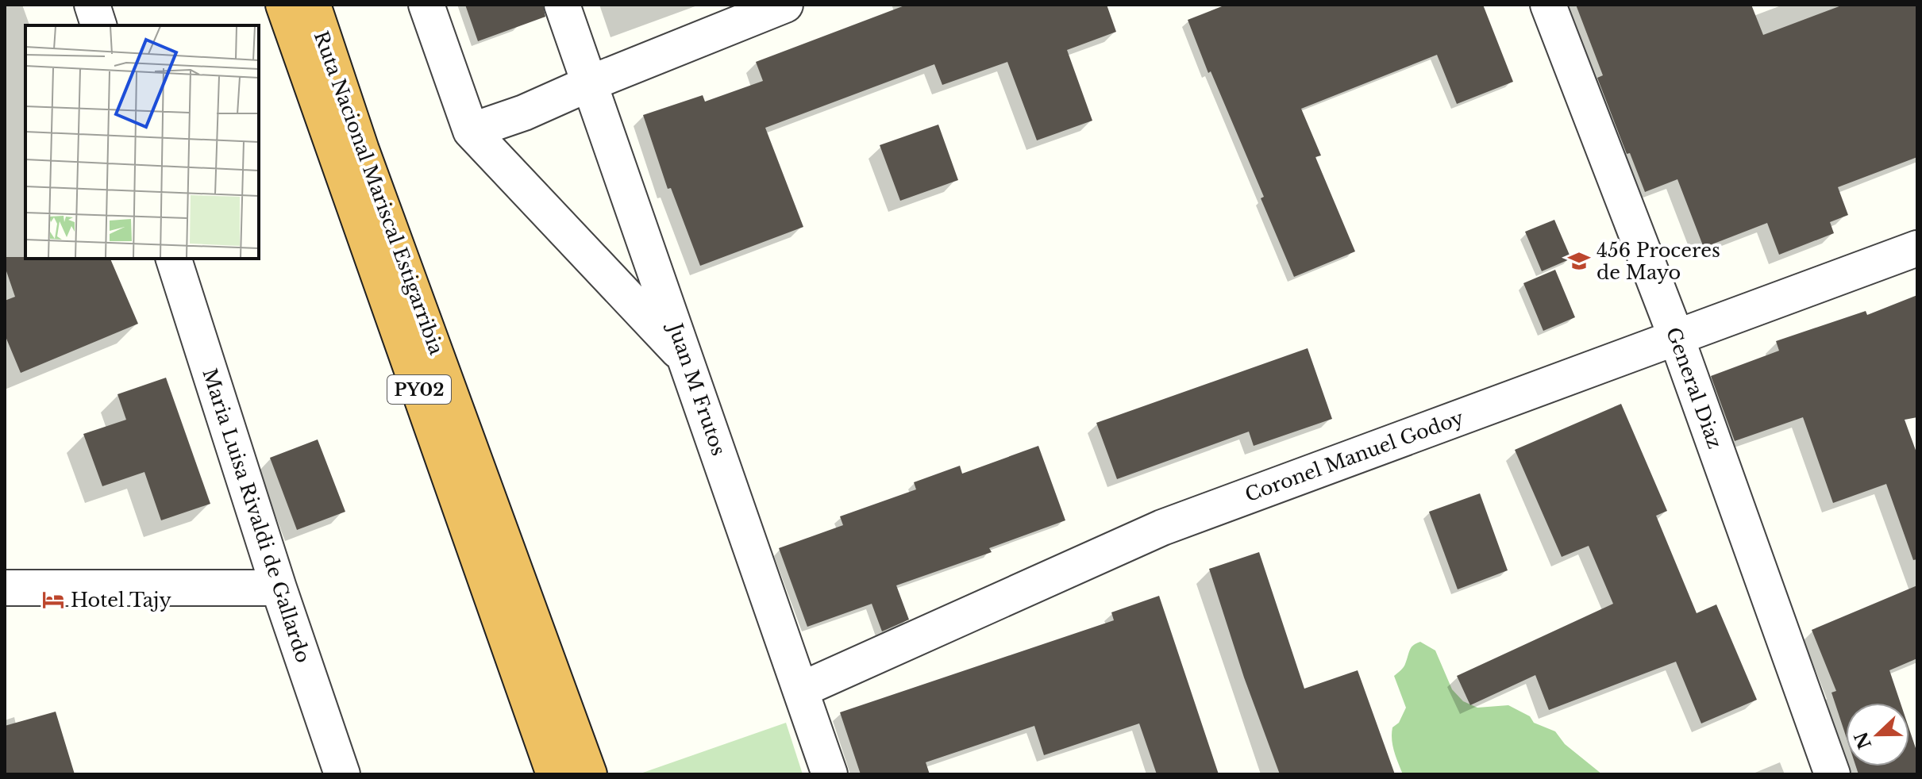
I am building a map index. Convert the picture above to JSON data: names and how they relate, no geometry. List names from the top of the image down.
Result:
{
  "streets": {
    "highway": ["Ruta Nacional Mariscal Estigarribia", "PY02"],
    "street": [
      "General Diaz",
      "Juan M Frutos",
      "Coronel Manuel Godoy",
      "Maria Luisa Rivaldi de Gallardo"
    ]
  },
  "crossings": [
    ["General Diaz", "Coronel Manuel Godoy"],
    ["Juan M Frutos", "Coronel Manuel Godoy"]
  ],
  "places": {
    "school or university": ["456 Proceres de Mayo"],
    "hotel": ["Hotel Tajy"]
  },
  "north": "left"
}
